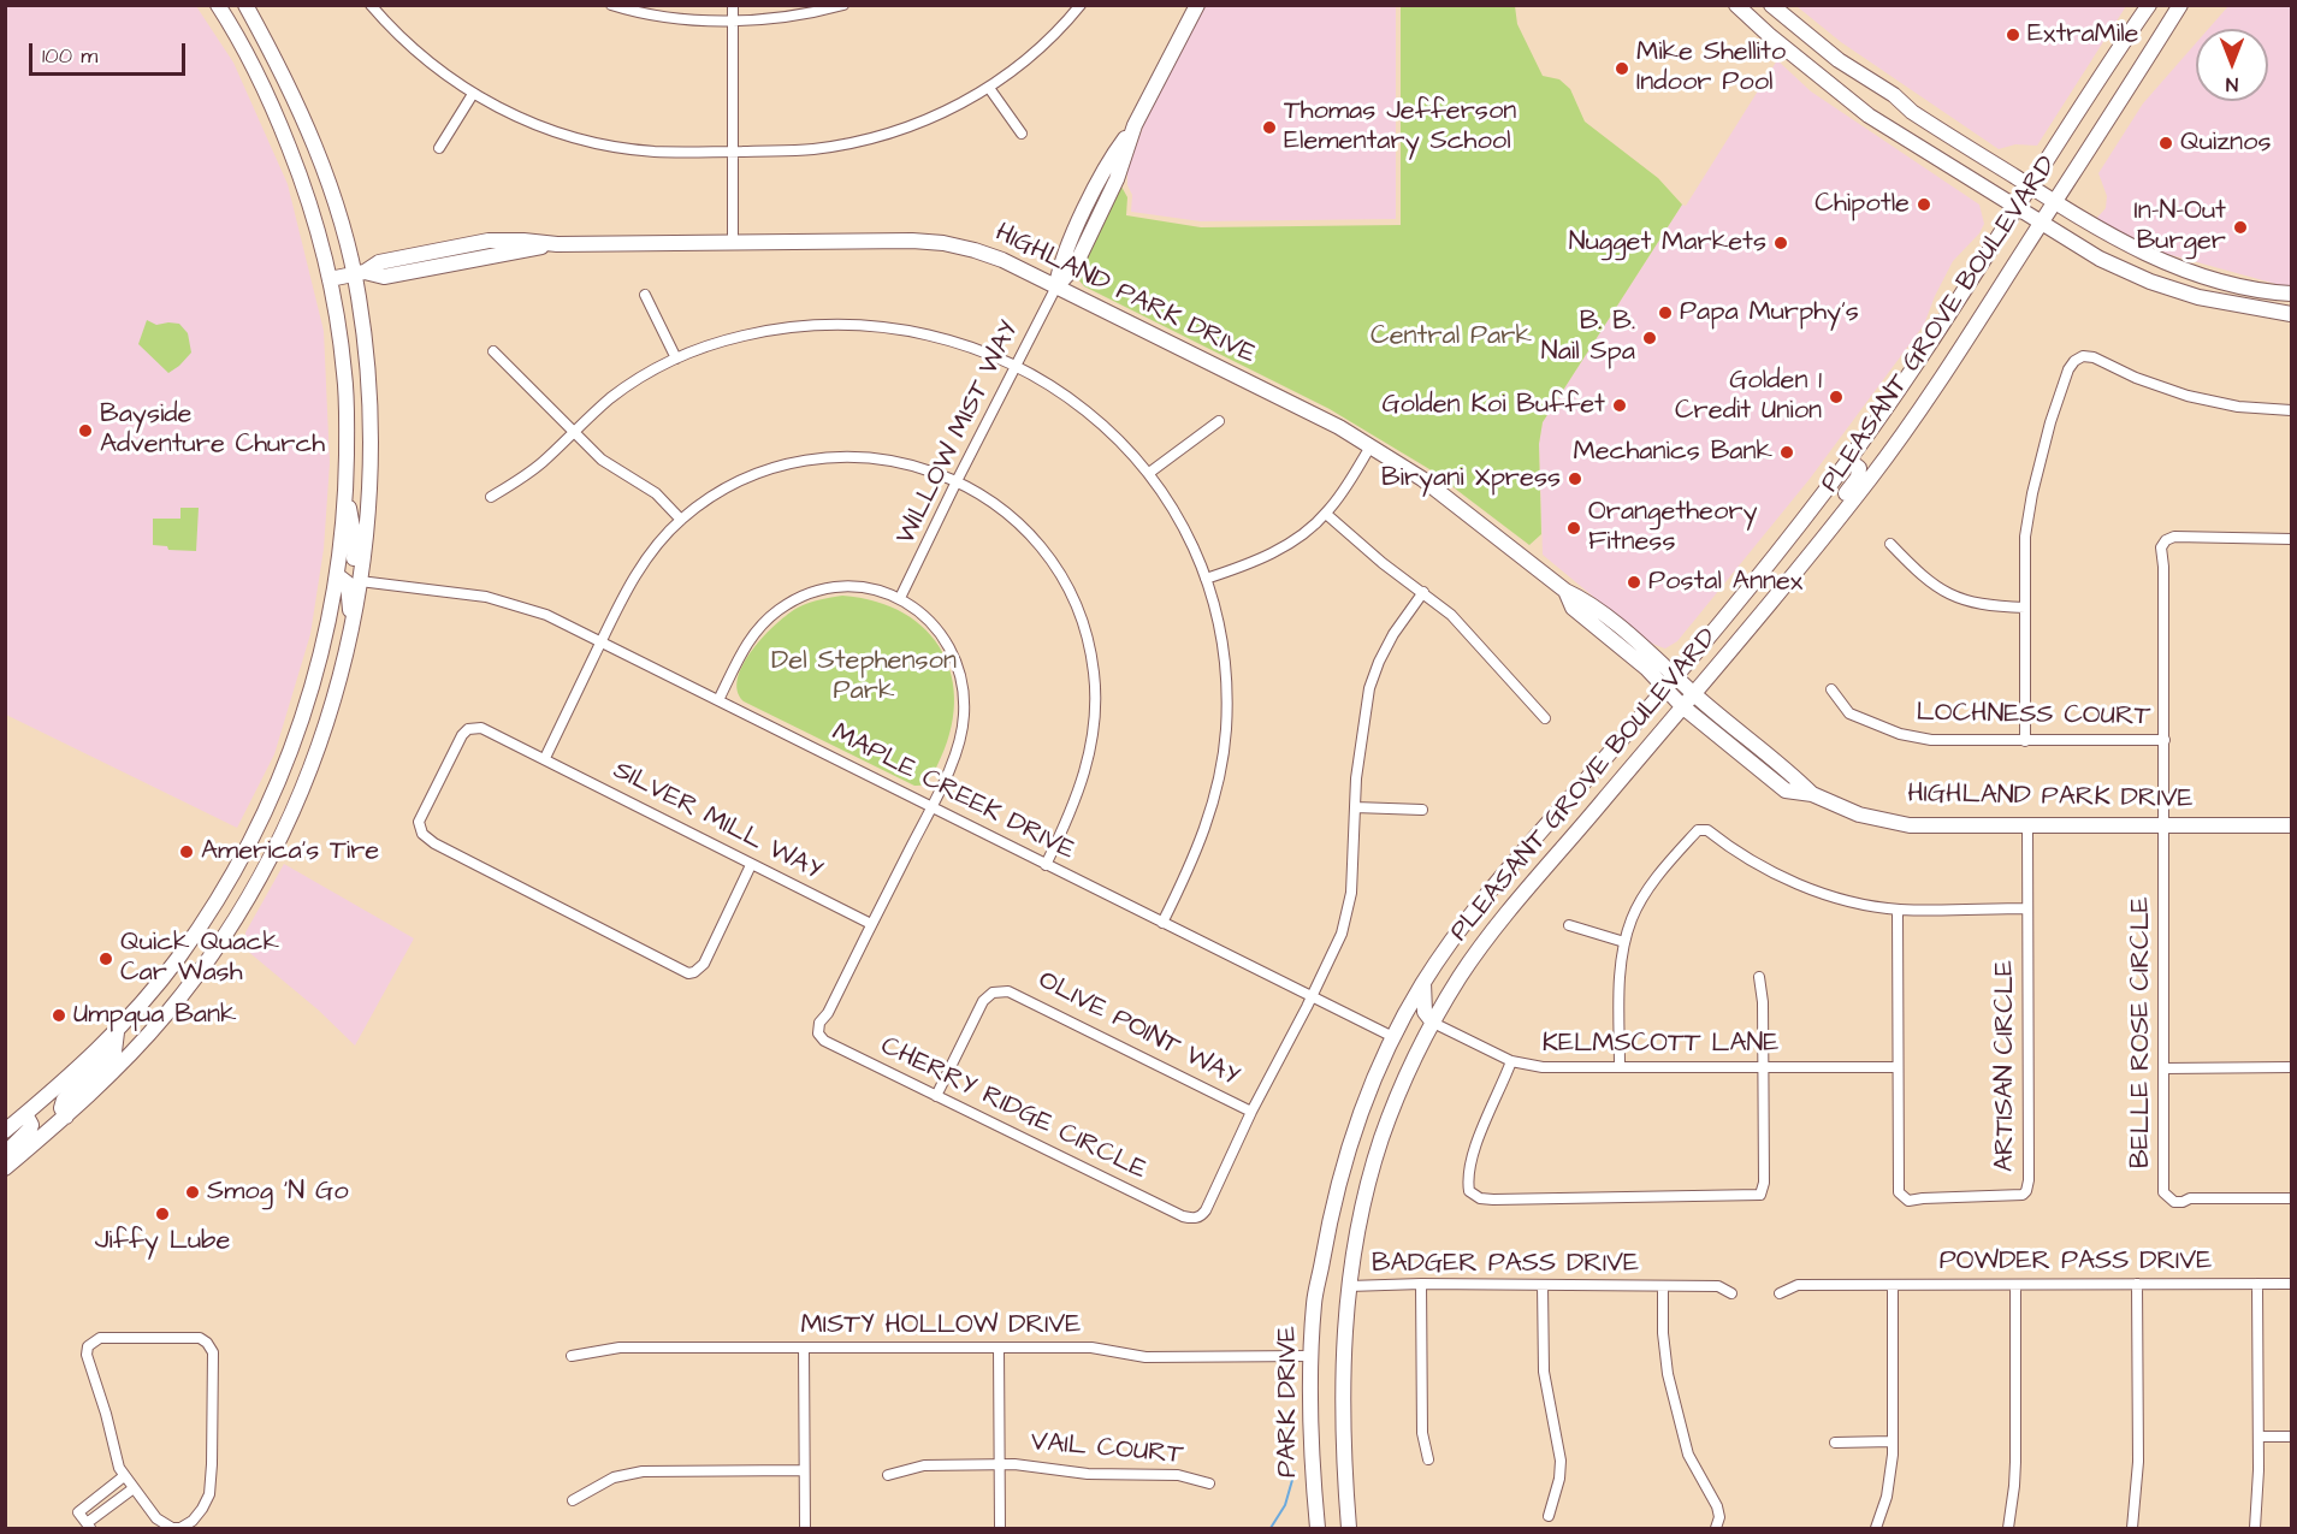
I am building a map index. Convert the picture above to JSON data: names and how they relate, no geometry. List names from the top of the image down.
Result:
{
  "streets": {
    "main road": ["HIGHLAND PARK DRIVE", "PLEASANT GROVE BOULEVARD", "PARK DRIVE"],
    "street": [
      "WILLOW MIST WAY",
      "LOCHNESS COURT",
      "MAPLE CREEK DRIVE",
      "SILVER MILL WAY",
      "OLIVE POINT WAY",
      "BELLE ROSE CIRCLE",
      "KELMSCOTT LANE",
      "ARTISAN CIRCLE",
      "CHERRY RIDGE CIRCLE",
      "POWDER PASS DRIVE",
      "BADGER PASS DRIVE",
      "MISTY HOLLOW DRIVE",
      "VAIL COURT"
    ]
  },
  "crossings": [
    ["HIGHLAND PARK DRIVE", "PLEASANT GROVE BOULEVARD"],
    ["HIGHLAND PARK DRIVE", "WILLOW MIST WAY"],
    ["HIGHLAND PARK DRIVE", "BELLE ROSE CIRCLE"],
    ["HIGHLAND PARK DRIVE", "ARTISAN CIRCLE"],
    ["PLEASANT GROVE BOULEVARD", "MAPLE CREEK DRIVE"],
    ["PLEASANT GROVE BOULEVARD", "KELMSCOTT LANE"],
    ["PLEASANT GROVE BOULEVARD", "BADGER PASS DRIVE"],
    ["PLEASANT GROVE BOULEVARD", "PARK DRIVE"],
    ["WILLOW MIST WAY", "CHERRY RIDGE CIRCLE"],
    ["LOCHNESS COURT", "BELLE ROSE CIRCLE"],
    ["MAPLE CREEK DRIVE", "CHERRY RIDGE CIRCLE"],
    ["SILVER MILL WAY", "CHERRY RIDGE CIRCLE"],
    ["OLIVE POINT WAY", "CHERRY RIDGE CIRCLE"],
    ["KELMSCOTT LANE", "ARTISAN CIRCLE"],
    ["BADGER PASS DRIVE", "PARK DRIVE"],
    ["MISTY HOLLOW DRIVE", "PARK DRIVE"]
  ],
  "parks": ["Central Park", "Del Stephenson Park"],
  "places": [
    "ExtraMile",
    "Mike Shellito Indoor Pool",
    "Thomas Jefferson Elementary School",
    "Quiznos",
    "Chipotle",
    "In-N-Out Burger",
    "Nugget Markets",
    "Papa Murphy's",
    "B. B. Nail Spa",
    "Golden 1 Credit Union",
    "Golden Koi Buffet",
    "Bayside Adventure Church",
    "Mechanics Bank",
    "Biryani Xpress",
    "Orangetheory Fitness",
    "Postal Annex",
    "America's Tire",
    "Quick Quack Car Wash",
    "Umpqua Bank",
    "Smog 'N Go",
    "Jiffy Lube"
  ],
  "scale_bar": "100 m",
  "north": "bottom"
}
